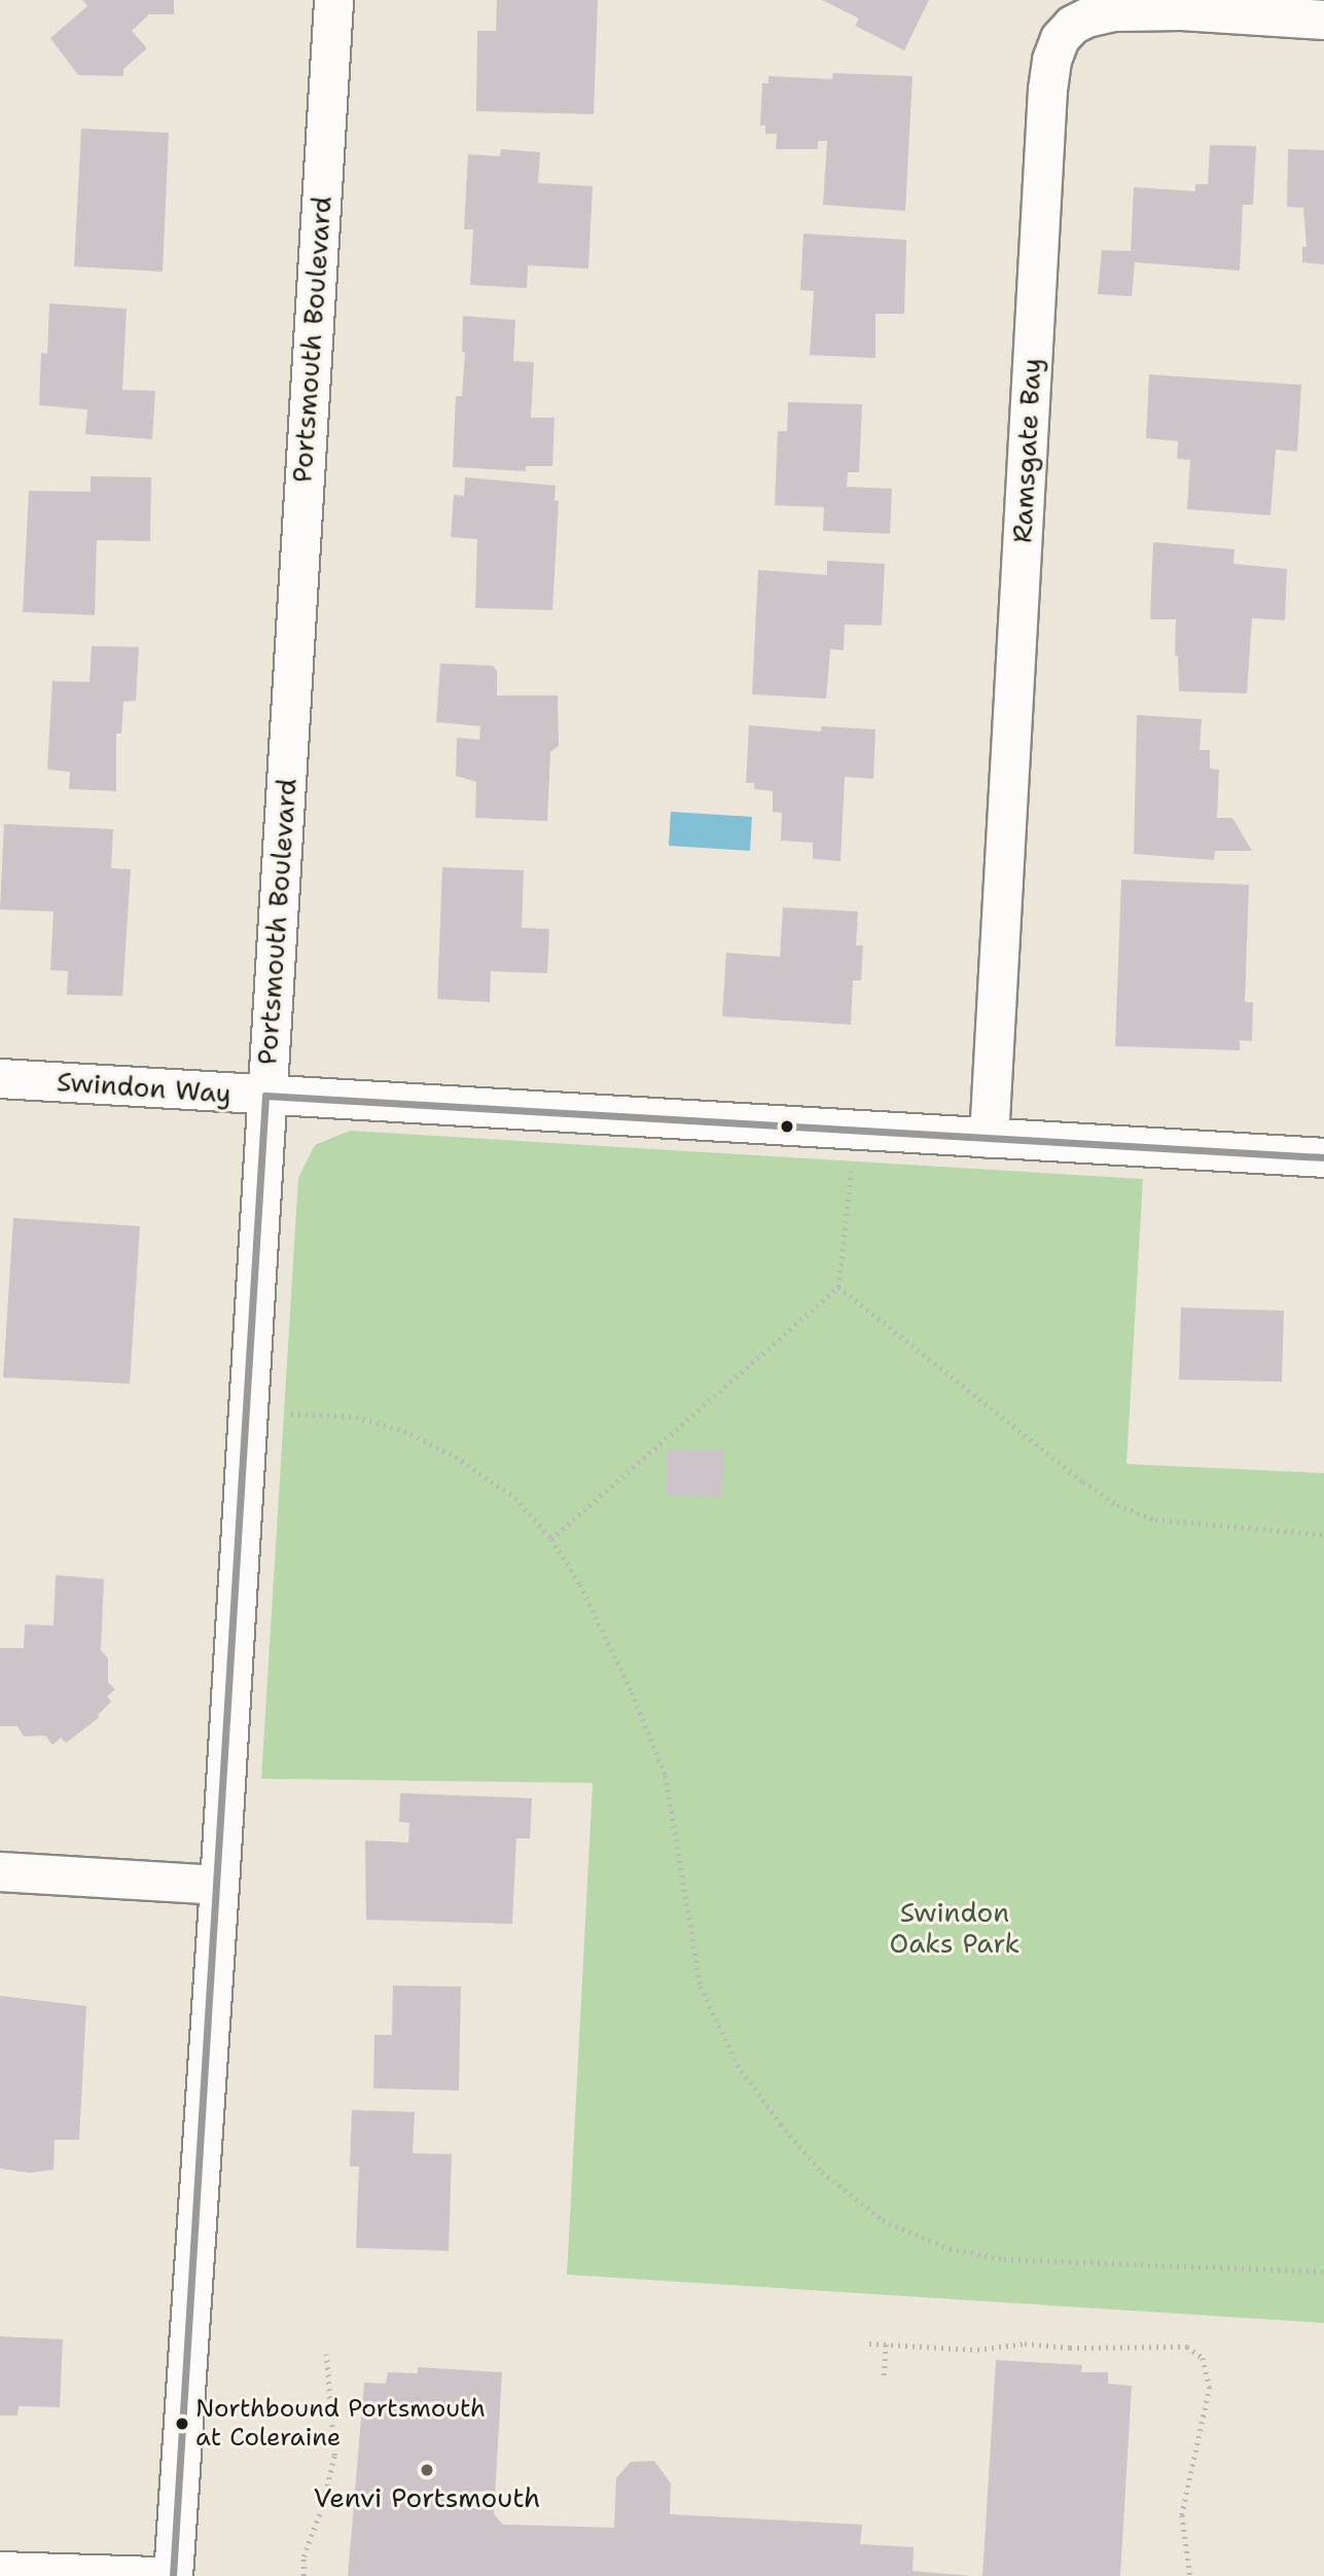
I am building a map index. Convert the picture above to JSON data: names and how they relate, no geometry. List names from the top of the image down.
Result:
{
  "streets": {
    "street": ["Portsmouth Boulevard", "Ramsgate Bay", "Swindon Way"]
  },
  "crossings": [
    ["Portsmouth Boulevard", "Swindon Way"],
    ["Ramsgate Bay", "Swindon Way"]
  ],
  "parks": ["Swindon Oaks Park"],
  "places": ["Northbound Portsmouth at Coleraine", "Venvi Portsmouth"]
}
